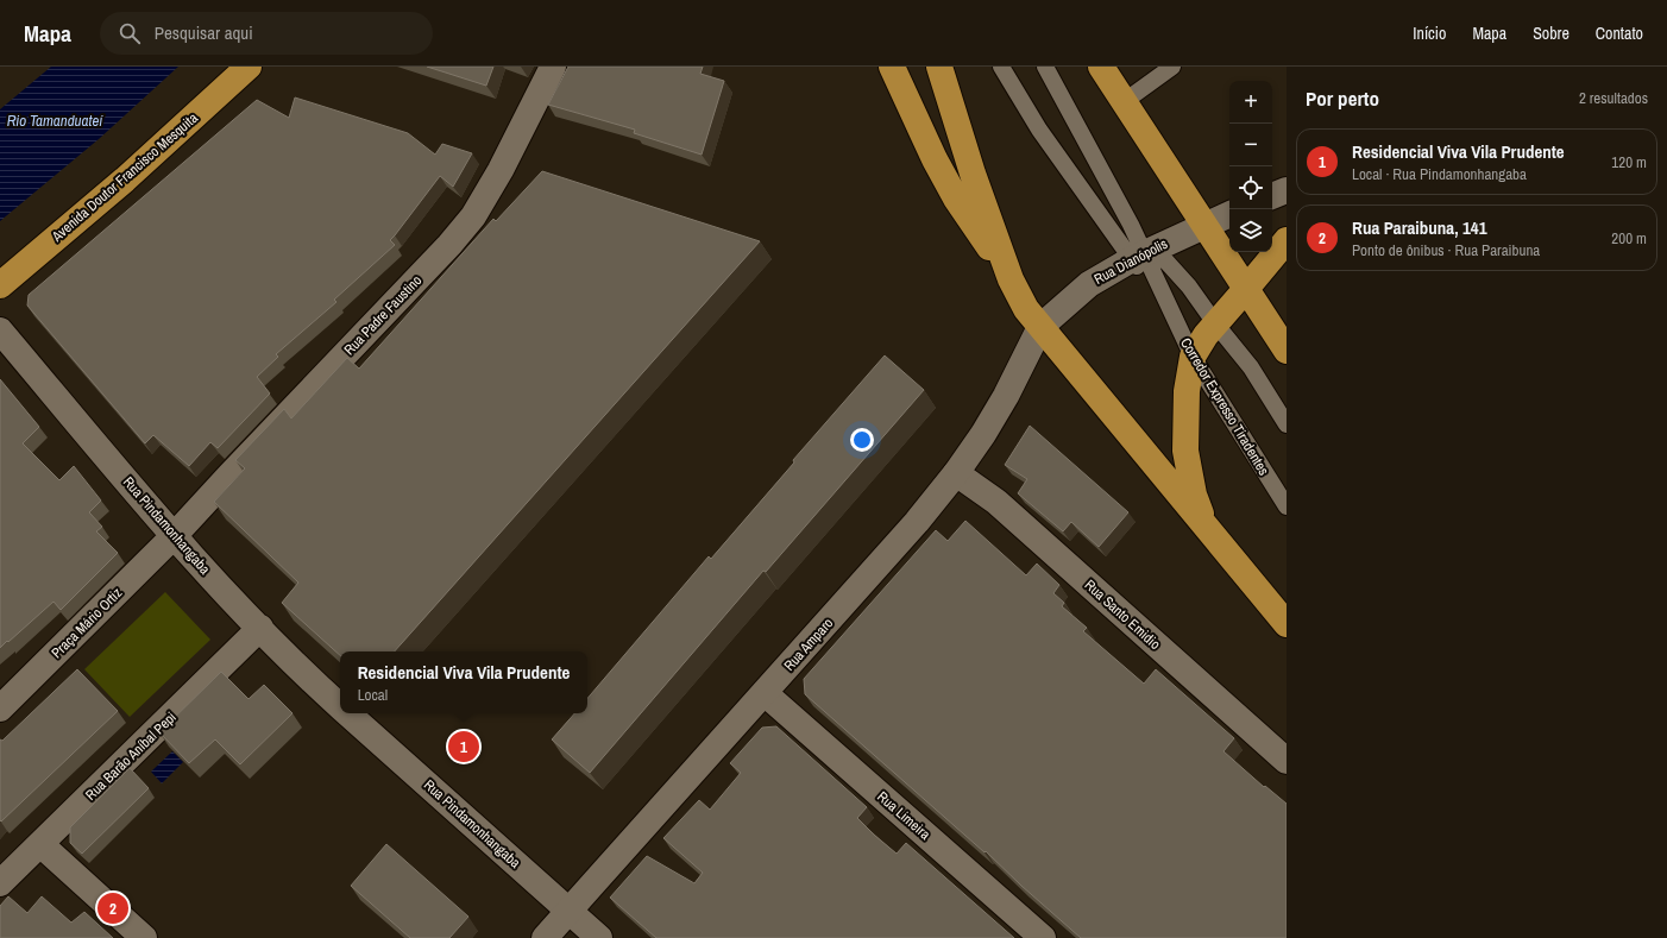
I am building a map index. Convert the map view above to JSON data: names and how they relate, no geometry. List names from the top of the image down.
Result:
{
  "streets": {
    "highway": ["Avenida Doutor Francisco Mesquita"],
    "street": [
      "Rua Dianópolis",
      "Rua Padre Faustino",
      "Rua Pindamonhangaba",
      "Rua Santo Emidio",
      "Praça Mário Ortiz",
      "Rua Amparo",
      "Rua Barão Aníbal Pepi",
      "Rua Limeira"
    ],
    "lane": ["Corredor Expresso Tiradentes"]
  },
  "crossings": [
    ["Rua Dianópolis", "Corredor Expresso Tiradentes"],
    ["Rua Dianópolis", "Rua Amparo"],
    ["Rua Padre Faustino", "Rua Pindamonhangaba"],
    ["Rua Padre Faustino", "Praça Mário Ortiz"],
    ["Rua Pindamonhangaba", "Praça Mário Ortiz"],
    ["Rua Pindamonhangaba", "Rua Amparo"],
    ["Rua Pindamonhangaba", "Rua Barão Aníbal Pepi"],
    ["Rua Santo Emidio", "Rua Amparo"],
    ["Rua Amparo", "Rua Limeira"]
  ],
  "water": ["Rio Tamanduateí"],
  "page": {
    "header": "Mapa",
    "search": "Pesquisar aqui",
    "nav": [
      "Início",
      "Mapa",
      "Sobre",
      "Contato"
    ],
    "heading": ["Por perto", "2 resultados"],
    "map_buttons": ["+", "−"],
    "list": [
      {
        "mark": "1",
        "name": "Residencial Viva Vila Prudente",
        "note": "Local · Rua Pindamonhangaba",
        "value": "120 m"
      },
      {
        "mark": "2",
        "name": "Rua Paraibuna, 141",
        "note": "Ponto de ônibus · Rua Paraibuna",
        "value": "200 m"
      }
    ],
    "popup": ["Residencial Viva Vila Prudente", "Local"],
    "pins": ["1", "2"]
  }
}
